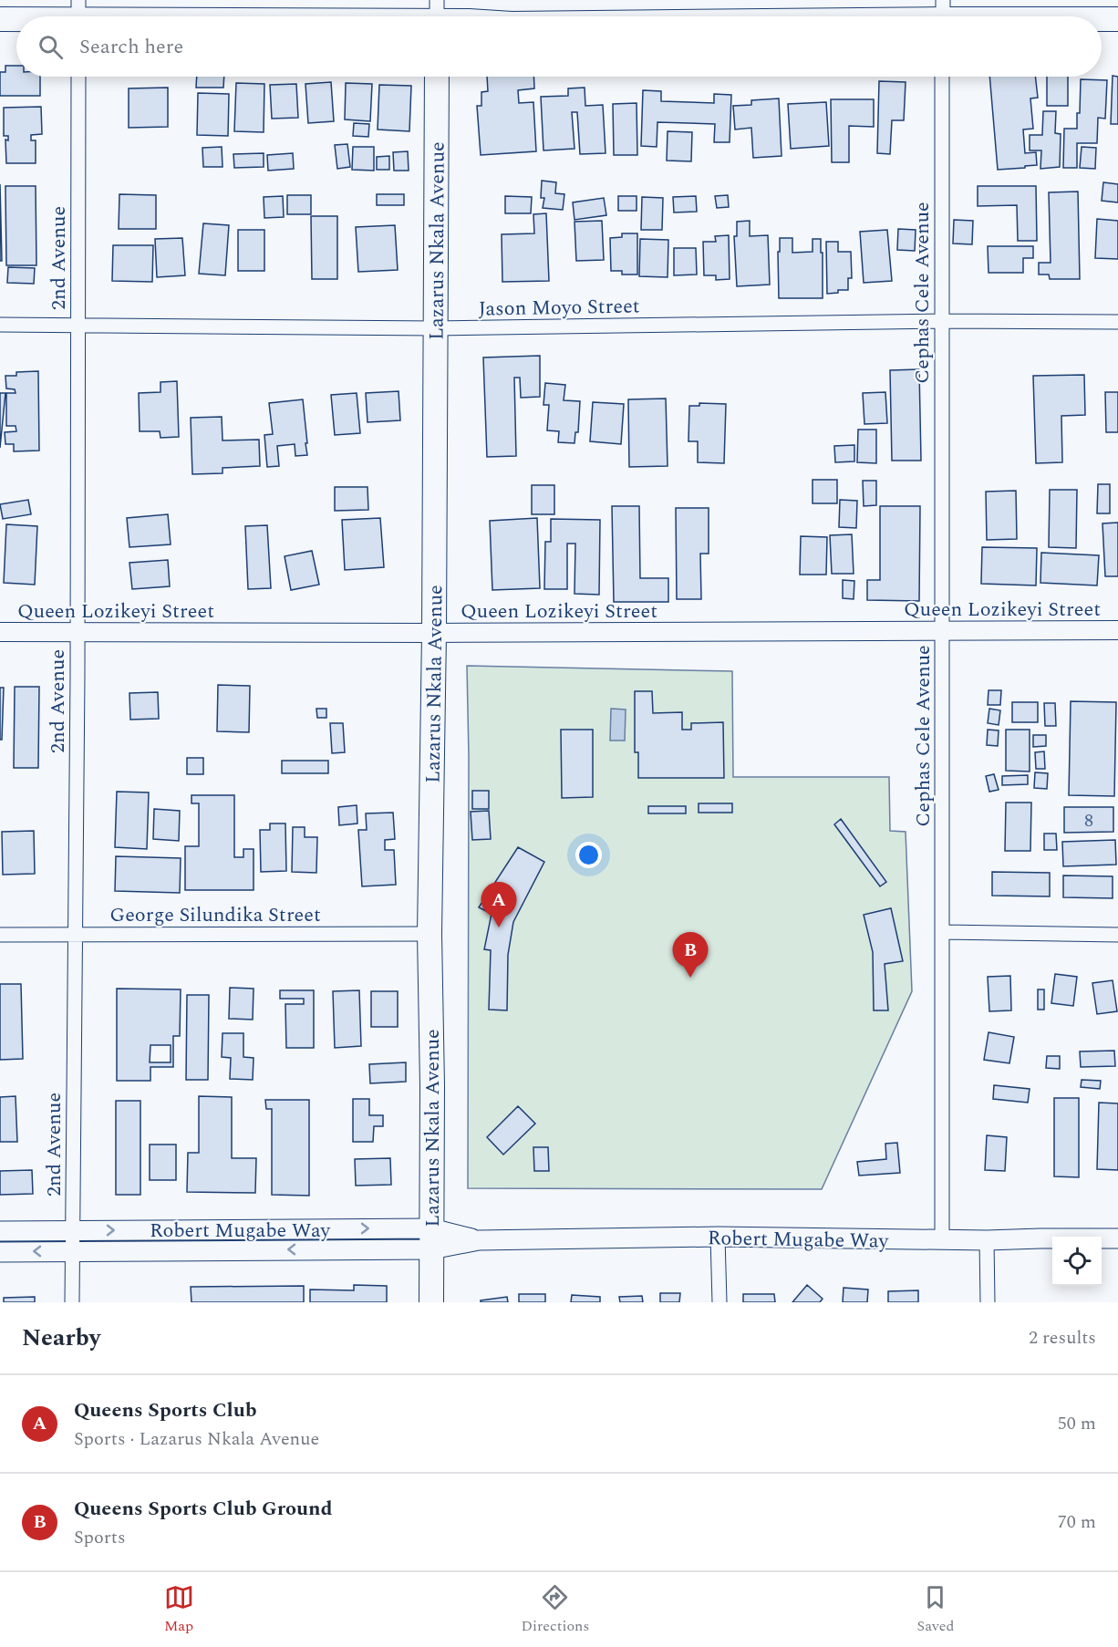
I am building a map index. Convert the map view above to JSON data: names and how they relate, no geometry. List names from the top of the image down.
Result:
{
  "streets": {
    "highway": ["Lazarus Nkala Avenue"],
    "main road": ["Robert Mugabe Way"],
    "street": [
      "2nd Avenue",
      "Cephas Cele Avenue",
      "Jason Moyo Street",
      "Queen Lozikeyi Street",
      "George Silundika Street"
    ]
  },
  "crossings": [
    ["Lazarus Nkala Avenue", "Jason Moyo Street"],
    ["Lazarus Nkala Avenue", "Queen Lozikeyi Street"],
    ["Lazarus Nkala Avenue", "George Silundika Street"],
    ["Lazarus Nkala Avenue", "Robert Mugabe Way"],
    ["2nd Avenue", "Jason Moyo Street"],
    ["2nd Avenue", "Queen Lozikeyi Street"],
    ["2nd Avenue", "George Silundika Street"],
    ["2nd Avenue", "Robert Mugabe Way"],
    ["Cephas Cele Avenue", "Jason Moyo Street"],
    ["Cephas Cele Avenue", "Queen Lozikeyi Street"],
    ["Cephas Cele Avenue", "Robert Mugabe Way"]
  ],
  "house_numbers": ["8"],
  "page": {
    "search": "Search here",
    "pins": ["A", "B"],
    "heading": ["Nearby", "2 results"],
    "list": [
      {
        "mark": "A",
        "name": "Queens Sports Club",
        "note": "Sports · Lazarus Nkala Avenue",
        "value": "50 m"
      },
      {
        "mark": "B",
        "name": "Queens Sports Club Ground",
        "note": "Sports",
        "value": "70 m"
      }
    ],
    "nav": ["Map", "Directions", "Saved"]
  }
}
